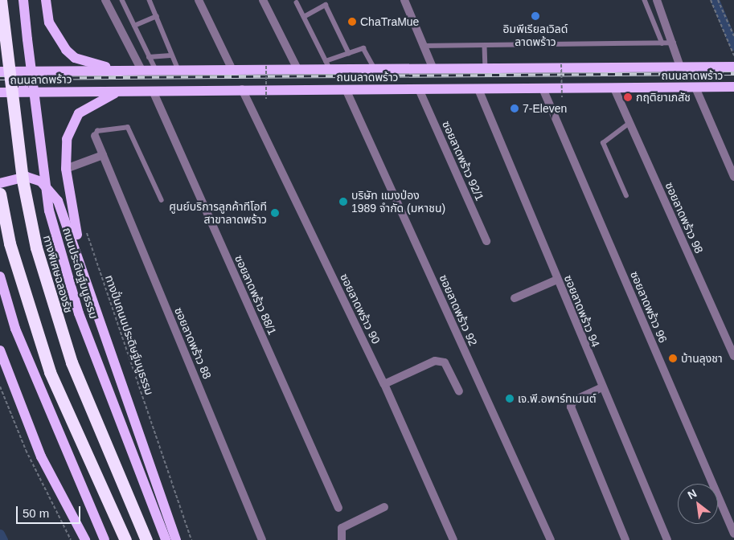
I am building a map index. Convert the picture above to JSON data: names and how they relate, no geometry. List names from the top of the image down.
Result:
{
  "streets": {
    "highway": ["ทางพิเศษฉลองรัช"],
    "main road": ["ถนนลาดพร้าว", "ถนนประดิษฐ์มนูธรรม"],
    "street": [
      "ซอยลาดพร้าว 92/1",
      "ซอยลาดพร้าว 98",
      "ซอยลาดพร้าว 88/1",
      "ซอยลาดพร้าว 96",
      "ซอยลาดพร้าว 90",
      "ซอยลาดพร้าว 92",
      "ซอยลาดพร้าว 94",
      "ซอยลาดพร้าว 88"
    ],
    "path": ["ทางปั่นถนนประดิษฐ์มนูธรรม"]
  },
  "crossings": [
    ["ถนนลาดพร้าว", "ซอยลาดพร้าว 92/1"],
    ["ถนนลาดพร้าว", "ซอยลาดพร้าว 98"],
    ["ถนนลาดพร้าว", "ซอยลาดพร้าว 88/1"],
    ["ถนนลาดพร้าว", "ซอยลาดพร้าว 96"],
    ["ถนนลาดพร้าว", "ซอยลาดพร้าว 90"],
    ["ถนนลาดพร้าว", "ซอยลาดพร้าว 92"],
    ["ถนนลาดพร้าว", "ซอยลาดพร้าว 94"]
  ],
  "places": [
    "อิมพีเรียลเวิลด์ ลาดพร้าว",
    "ChaTraMue",
    "กฤติยาเภสัช",
    "7-Eleven",
    "บริษัท แมงป่อง 1989 จำกัด (มหาชน)",
    "ศูนย์บริการลูกค้าทีโอที สาขาลาดพร้าว",
    "บ้านลุงชา",
    "เจ.พี.อพาร์ทเมนต์"
  ],
  "scale_bar": "50 m",
  "north": "top left"
}
